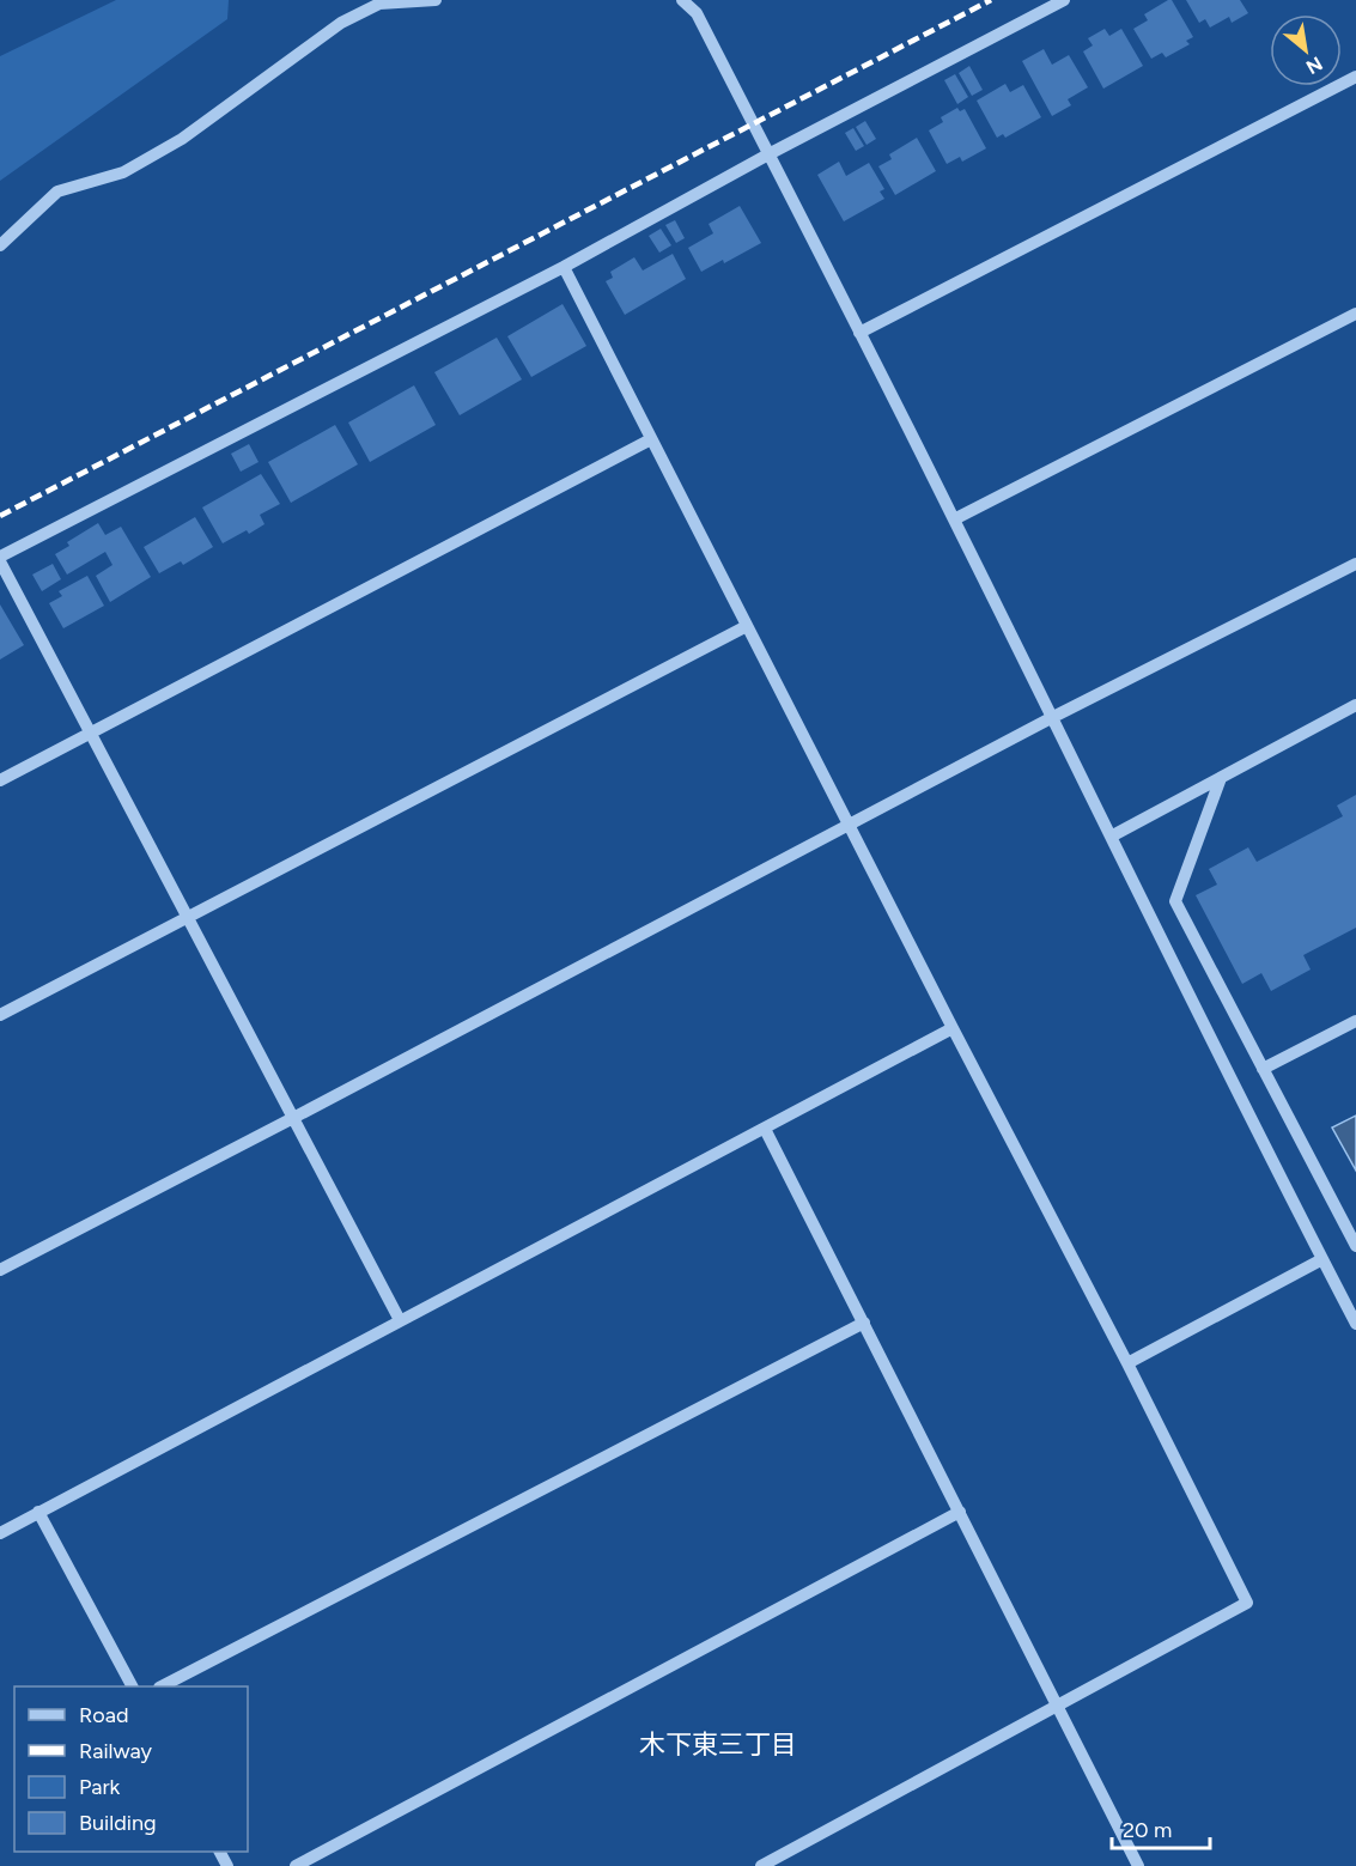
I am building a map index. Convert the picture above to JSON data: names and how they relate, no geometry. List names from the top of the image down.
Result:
{
  "districts": ["木下東三丁目"],
  "legend": [
    "Road",
    "Railway",
    "Park",
    "Building"
  ],
  "scale_bar": "20 m",
  "north": "bottom right"
}
